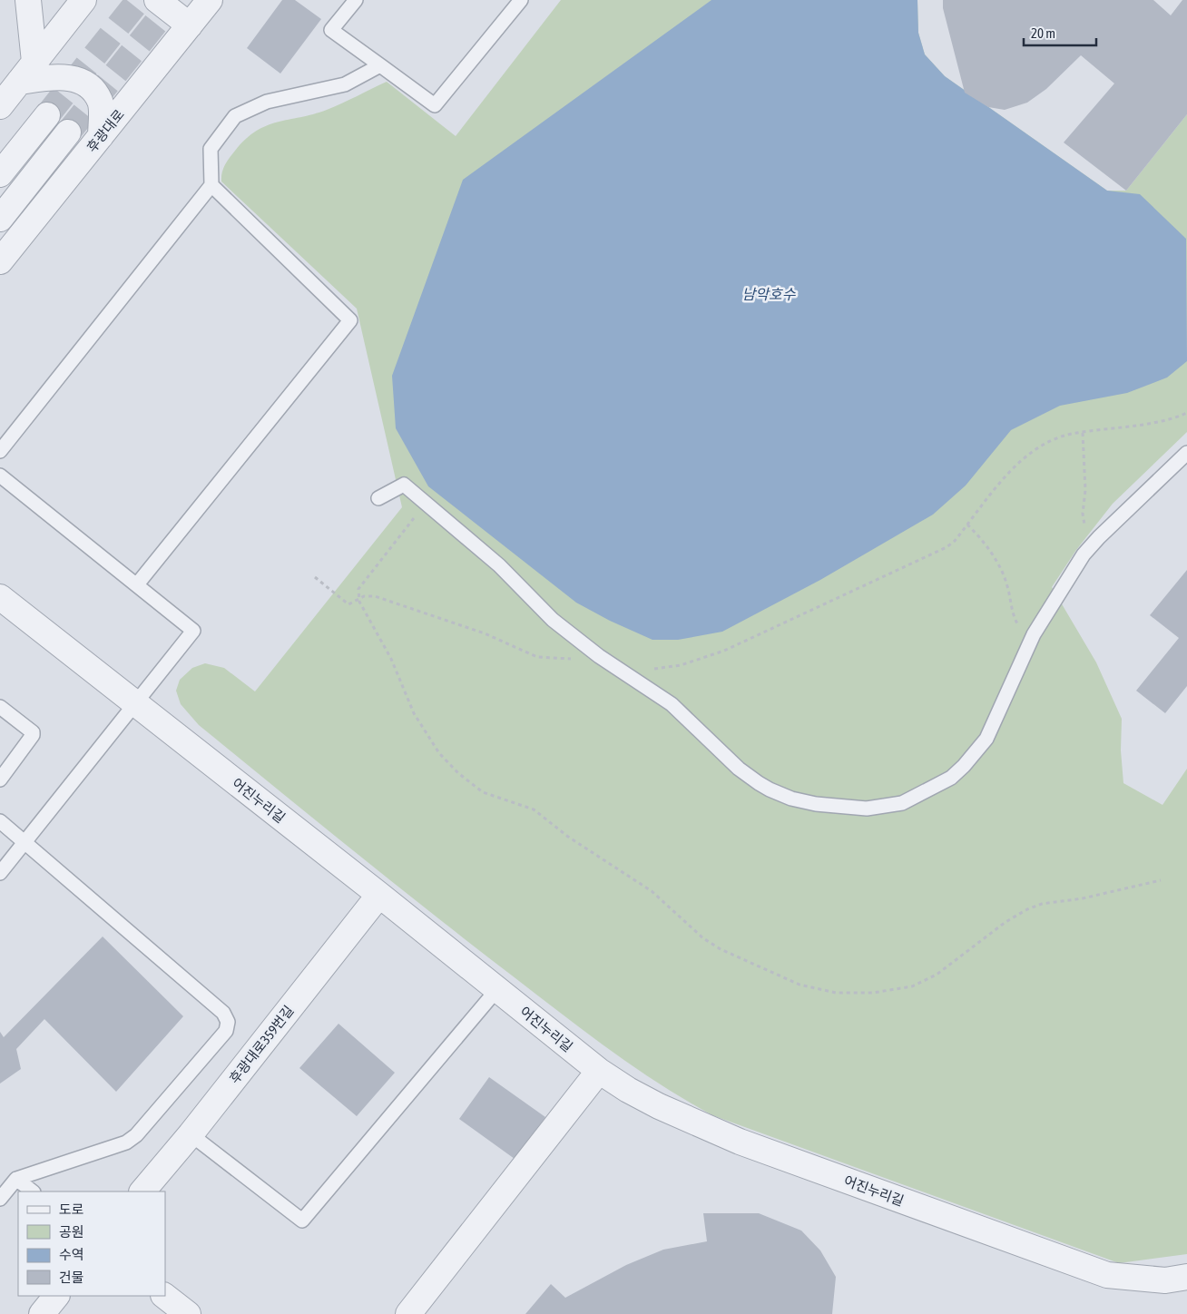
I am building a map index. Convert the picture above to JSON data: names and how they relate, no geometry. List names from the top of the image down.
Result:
{
  "streets": {
    "street": ["후광대로", "어진누리길", "후광대로359번길"]
  },
  "crossings": [
    ["어진누리길", "후광대로359번길"]
  ],
  "water": ["남악호수"],
  "legend": [
    "도로",
    "공원",
    "수역",
    "건물"
  ],
  "scale_bar": "20 m"
}
